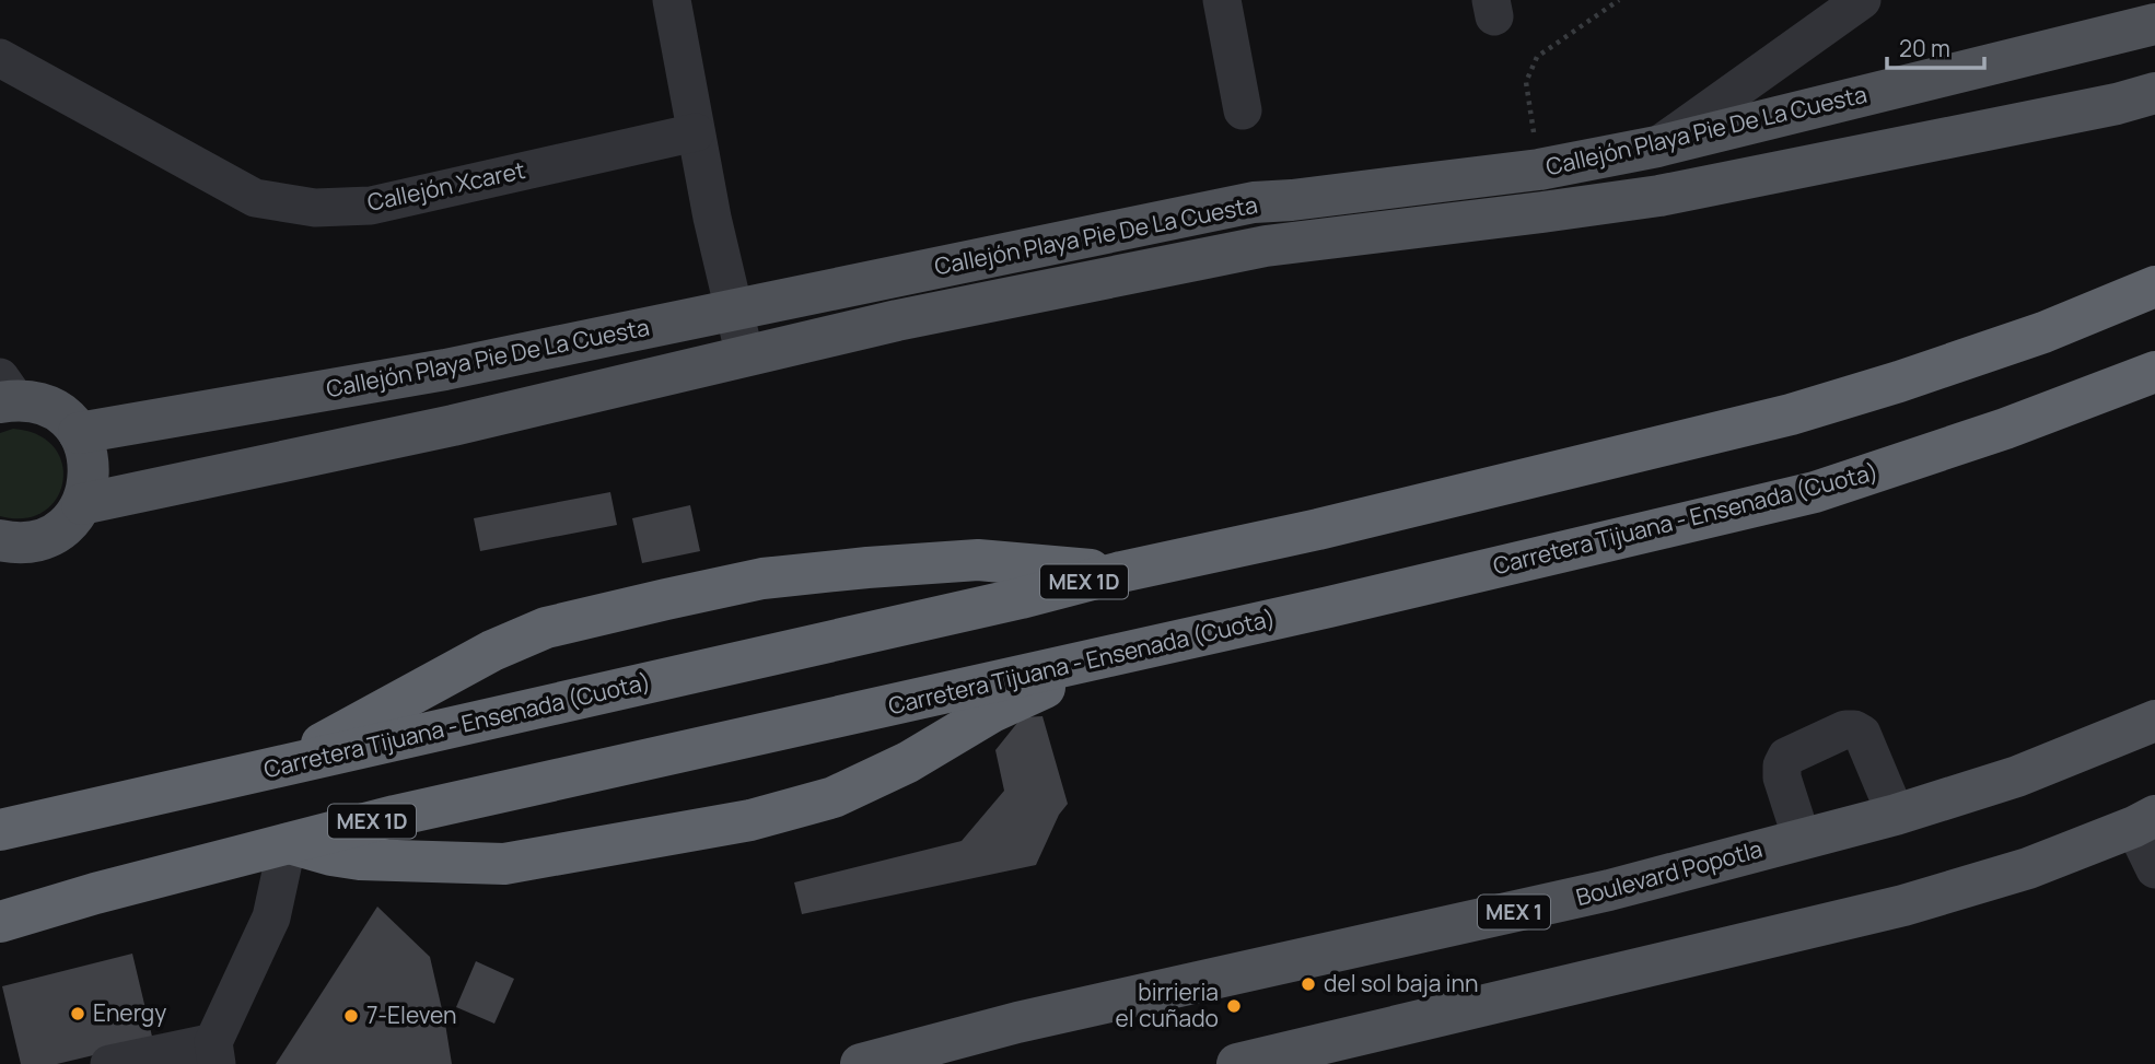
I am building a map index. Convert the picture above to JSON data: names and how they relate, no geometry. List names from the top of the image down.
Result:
{
  "streets": {
    "highway": ["Carretera Tijuana - Ensenada (Cuota)", "MEX 1D"],
    "main road": ["Callejón Playa Pie De La Cuesta", "Boulevard Popotla", "MEX 1"],
    "street": ["Callejón Xcaret"]
  },
  "places": [
    "del sol baja inn",
    "birrieria el cuñado",
    "Energy",
    "7-Eleven"
  ],
  "scale_bar": "20 m"
}
